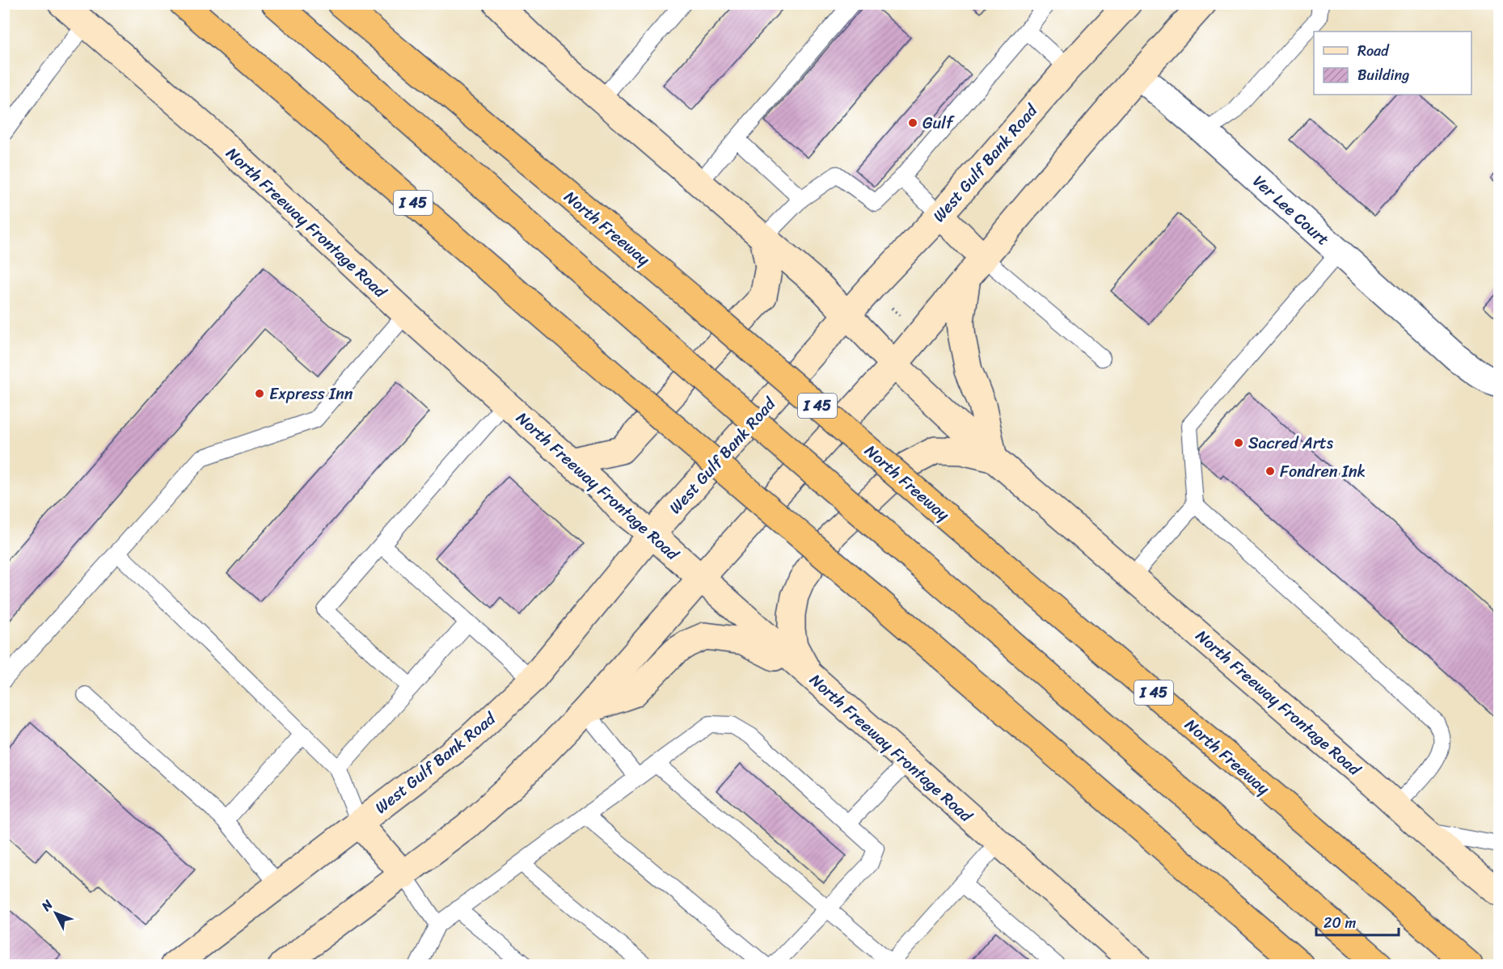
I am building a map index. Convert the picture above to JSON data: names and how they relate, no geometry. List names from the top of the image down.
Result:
{
  "streets": {
    "highway": ["I 45", "North Freeway"],
    "main road": ["West Gulf Bank Road", "North Freeway Frontage Road"],
    "street": ["Ver Lee Court"]
  },
  "crossings": [
    ["West Gulf Bank Road", "North Freeway Frontage Road"]
  ],
  "places": [
    "Gulf",
    "Express Inn",
    "Sacred Arts",
    "Fondren Ink"
  ],
  "legend": ["Road", "Building"],
  "scale_bar": "20 m",
  "north": "top left"
}
